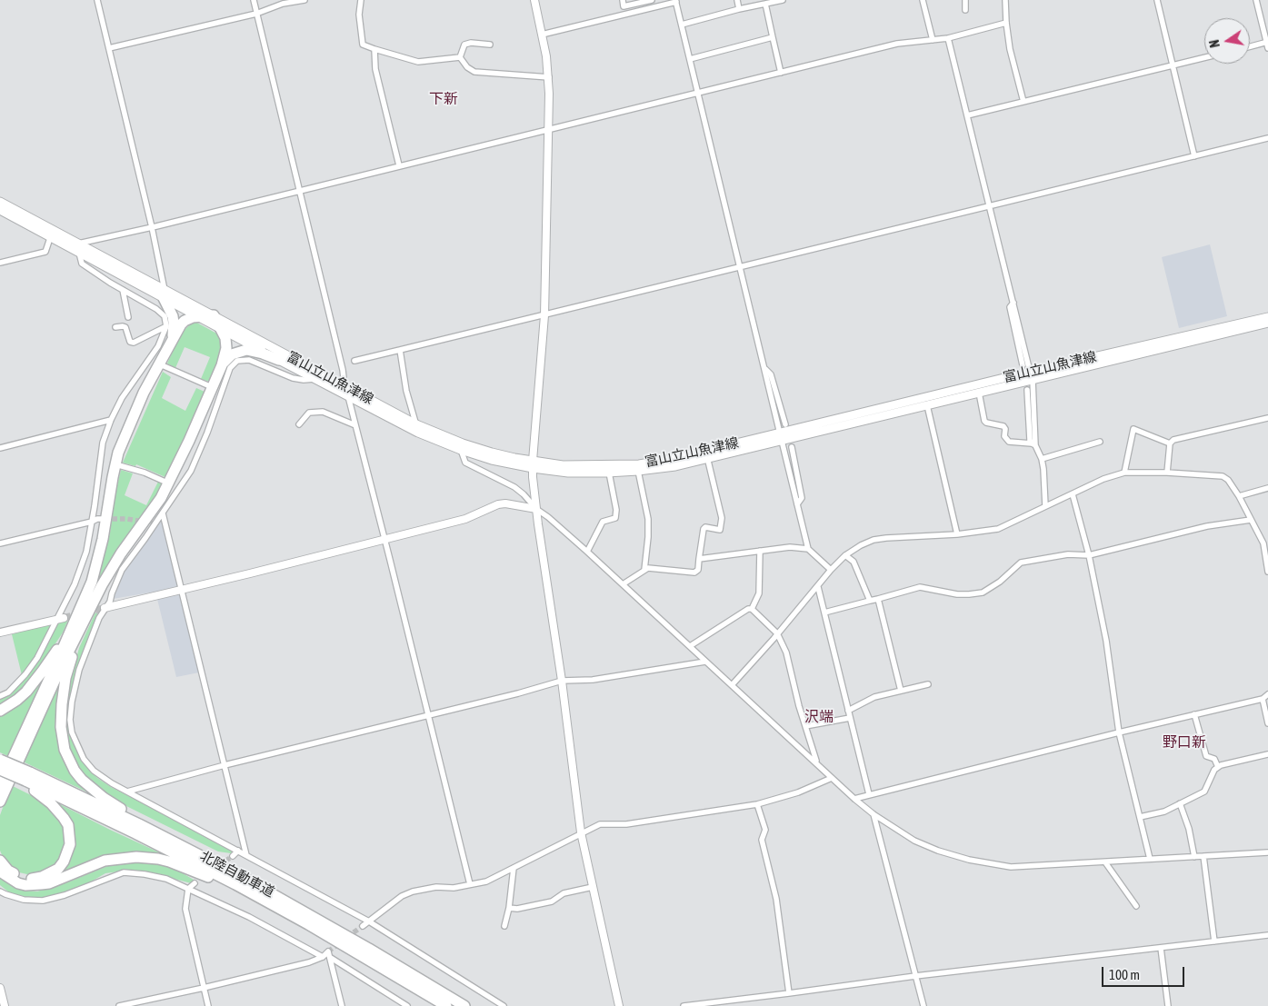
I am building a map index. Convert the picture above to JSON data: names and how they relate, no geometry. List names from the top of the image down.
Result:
{
  "streets": {
    "highway": ["北陸自動車道"],
    "main road": ["富山立山魚津線"]
  },
  "districts": ["下新", "沢端", "野口新"],
  "scale_bar": "100 m",
  "north": "left"
}
